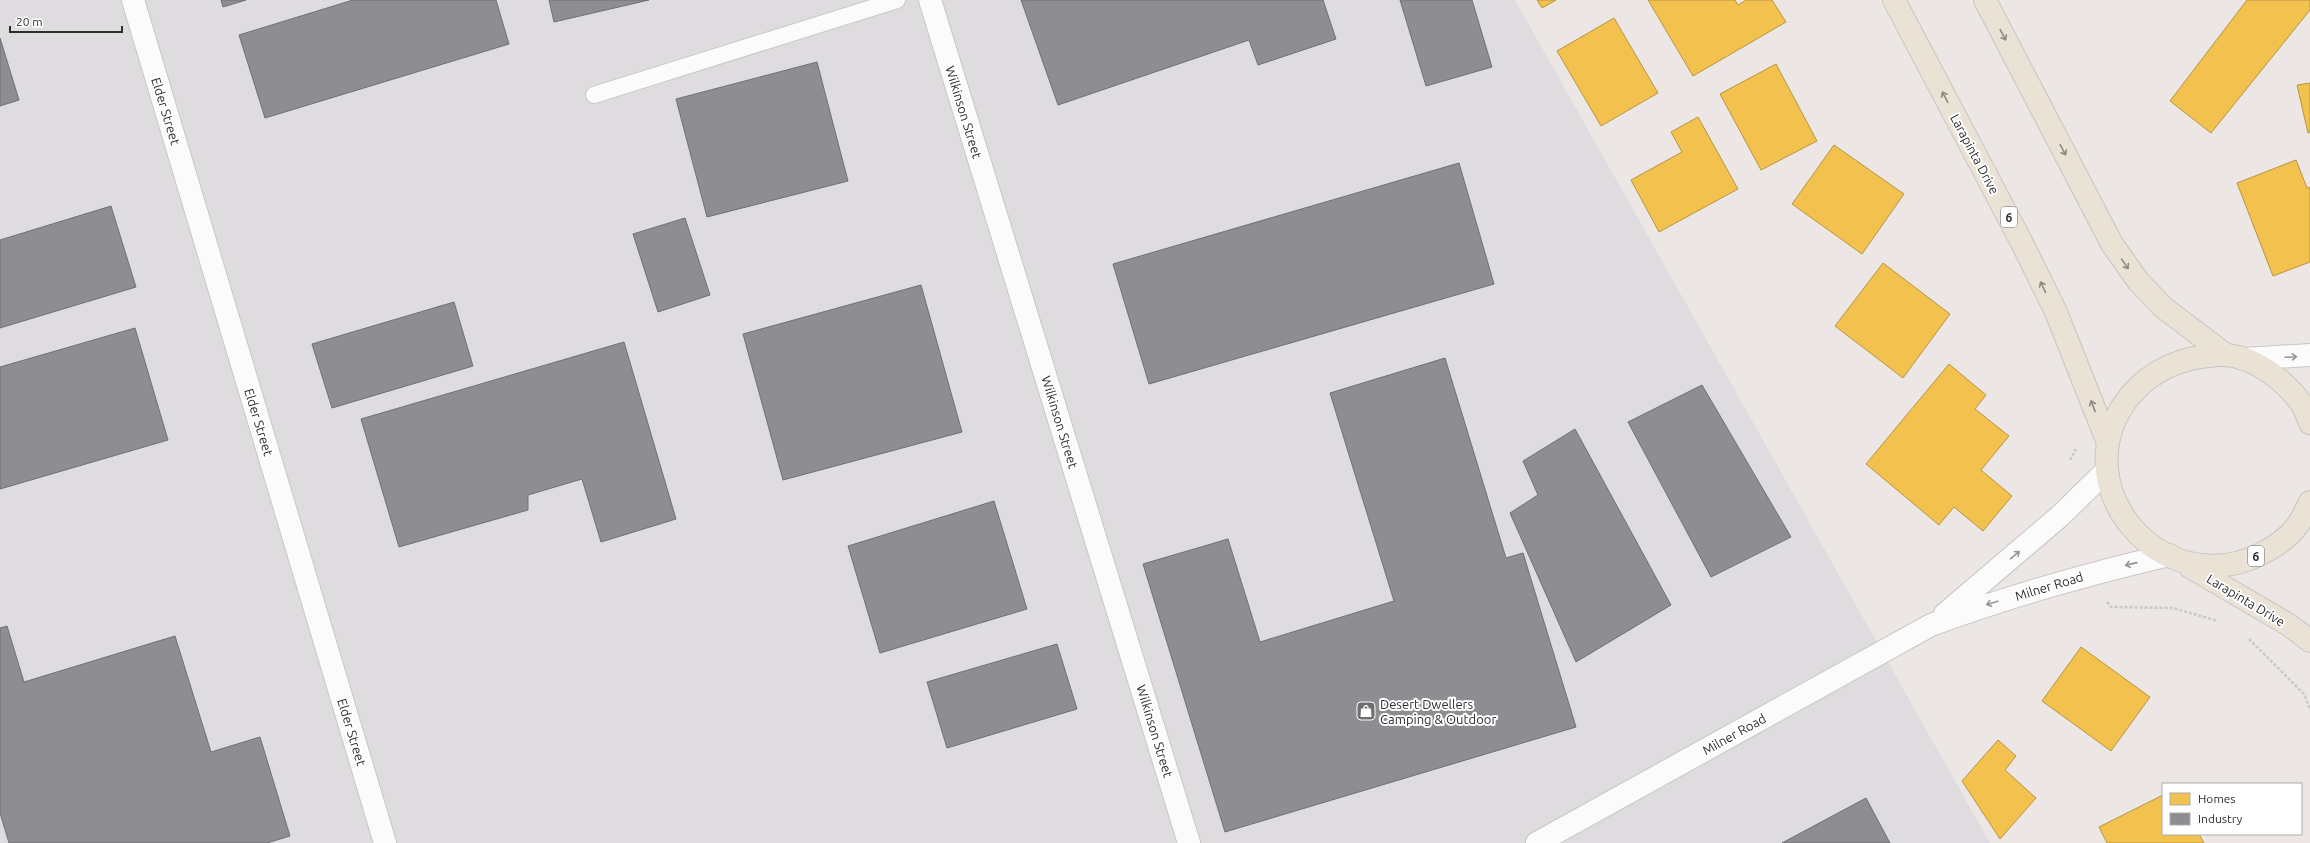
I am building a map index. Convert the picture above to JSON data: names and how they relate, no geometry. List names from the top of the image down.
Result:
{
  "streets": {
    "main road": ["Larapinta Drive", "6"],
    "street": ["Elder Street", "Wilkinson Street", "Milner Road"]
  },
  "crossings": [
    ["Larapinta Drive", "6"],
    ["Larapinta Drive", "Milner Road"],
    ["6", "Milner Road"]
  ],
  "places": {
    "shop": ["Desert Dwellers Camping & Outdoor"]
  },
  "legend": ["Homes", "Industry"],
  "scale_bar": "20 m"
}
